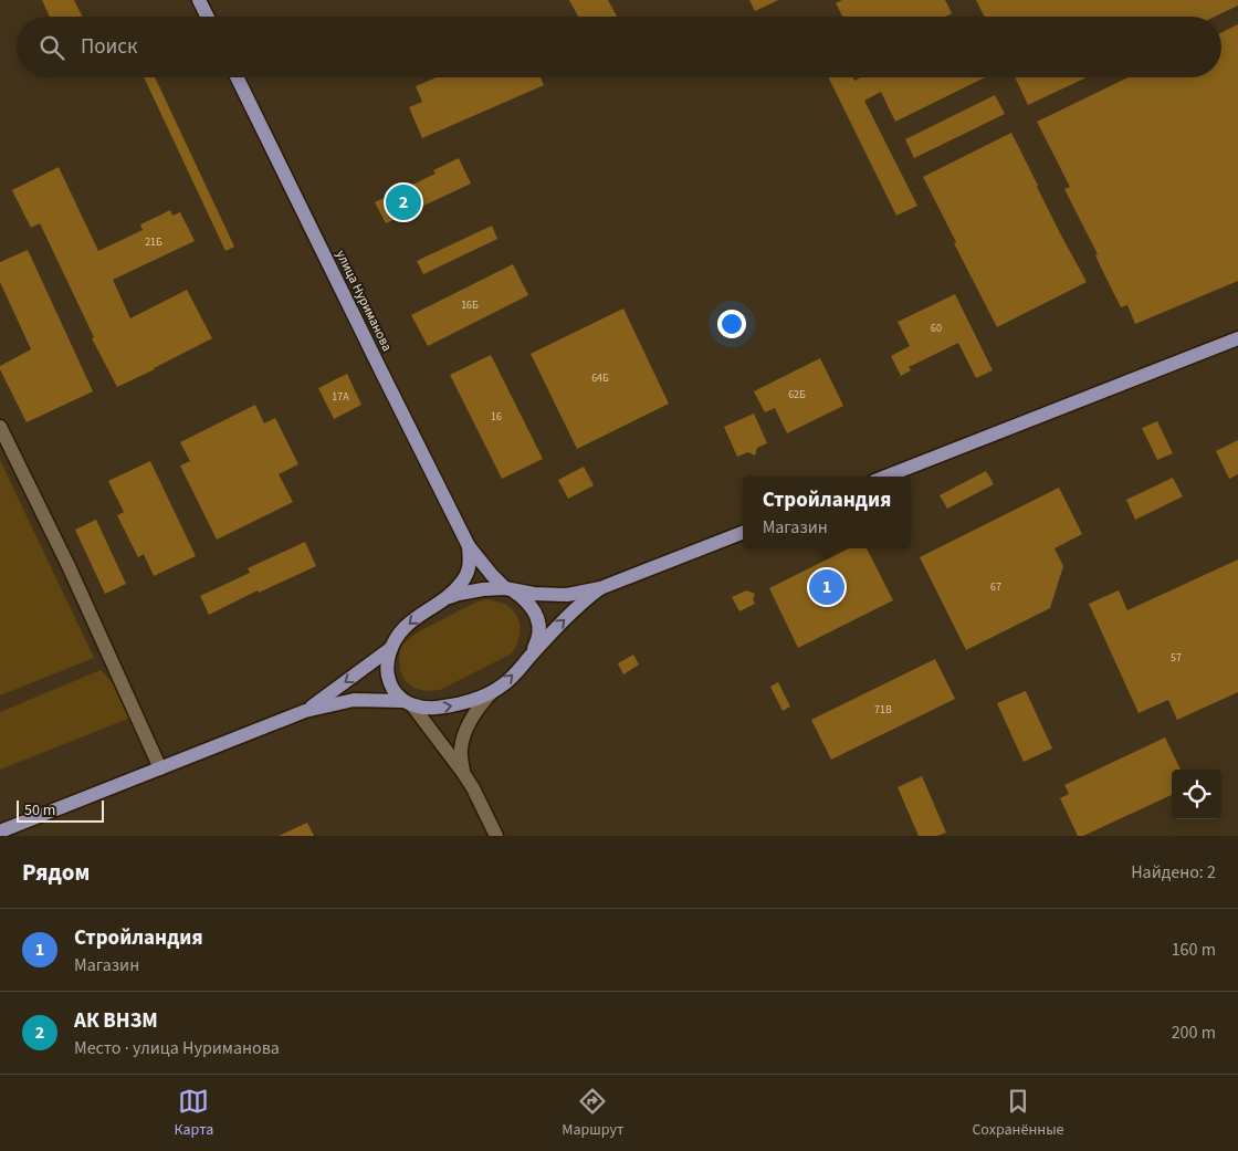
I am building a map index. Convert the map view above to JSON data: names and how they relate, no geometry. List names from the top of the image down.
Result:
{
  "streets": {
    "main road": ["улица Нуриманова"]
  },
  "house_numbers": [
    "21Б",
    "16Б",
    "60",
    "64Б",
    "62Б",
    "17А",
    "16",
    "67",
    "57",
    "71В"
  ],
  "scale_bar": "50 m",
  "page": {
    "search": "Поиск",
    "pins": ["2", "1"],
    "popup": ["Стройландия", "Магазин"],
    "scale": "50 m",
    "heading": ["Рядом", "Найдено: 2"],
    "list": [
      {
        "mark": "1",
        "name": "Стройландия",
        "note": "Магазин",
        "value": "160 m"
      },
      {
        "mark": "2",
        "name": "АК ВНЗМ",
        "note": "Место · улица Нуриманова",
        "value": "200 m"
      }
    ],
    "nav": ["Карта", "Маршрут", "Сохранённые"]
  }
}
